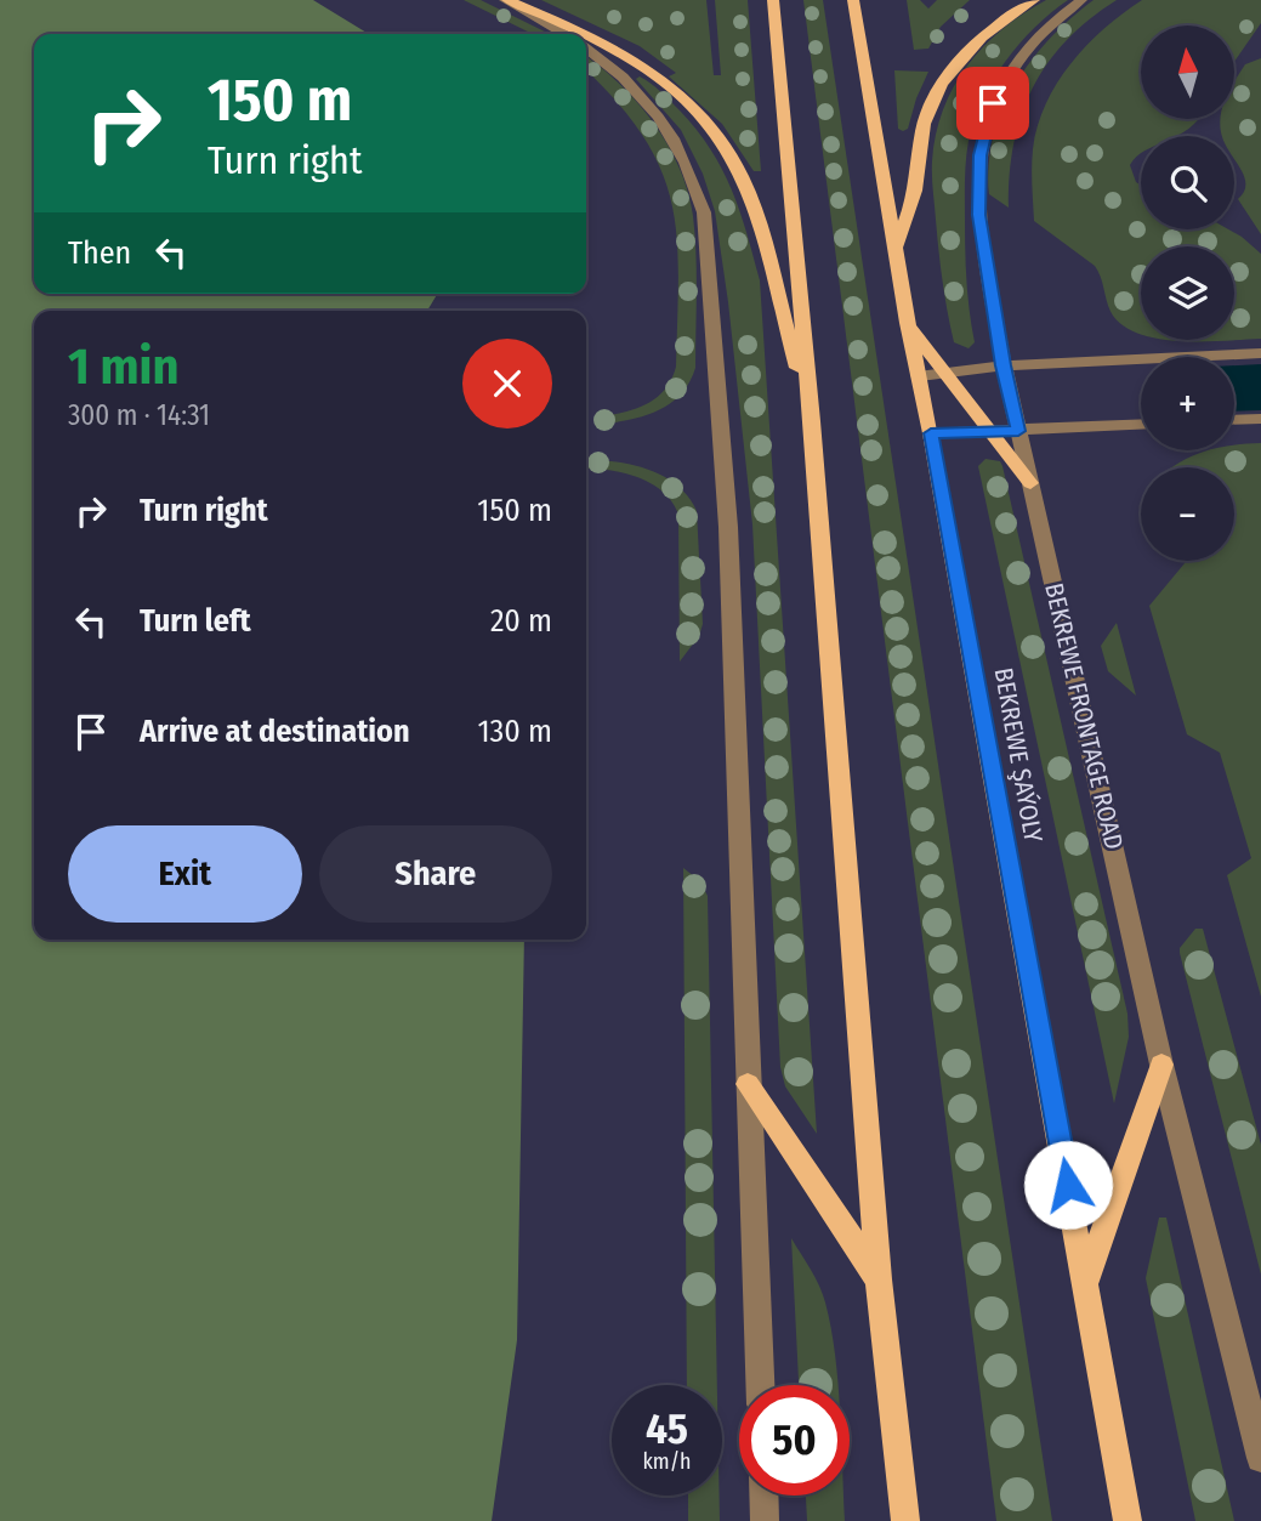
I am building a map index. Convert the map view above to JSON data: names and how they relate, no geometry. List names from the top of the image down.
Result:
{
  "streets": {
    "main road": ["BEKREWE ŞAÝOLY"],
    "street": ["BEKREWE FRONTAGE ROAD"]
  },
  "north": "top",
  "page": {
    "map_buttons": ["+", "−"],
    "turn": ["150 m", "Turn right"],
    "then": "Then",
    "heading": ["1 min", "300 m · 14:31"],
    "list": [
      {
        "name": "Turn right",
        "value": "150 m"
      },
      {
        "name": "Turn left",
        "value": "20 m"
      },
      {
        "name": "Arrive at destination",
        "value": "130 m"
      }
    ],
    "buttons": ["Exit", "Share"],
    "speed": "45 km/h",
    "limit": "50"
  }
}
